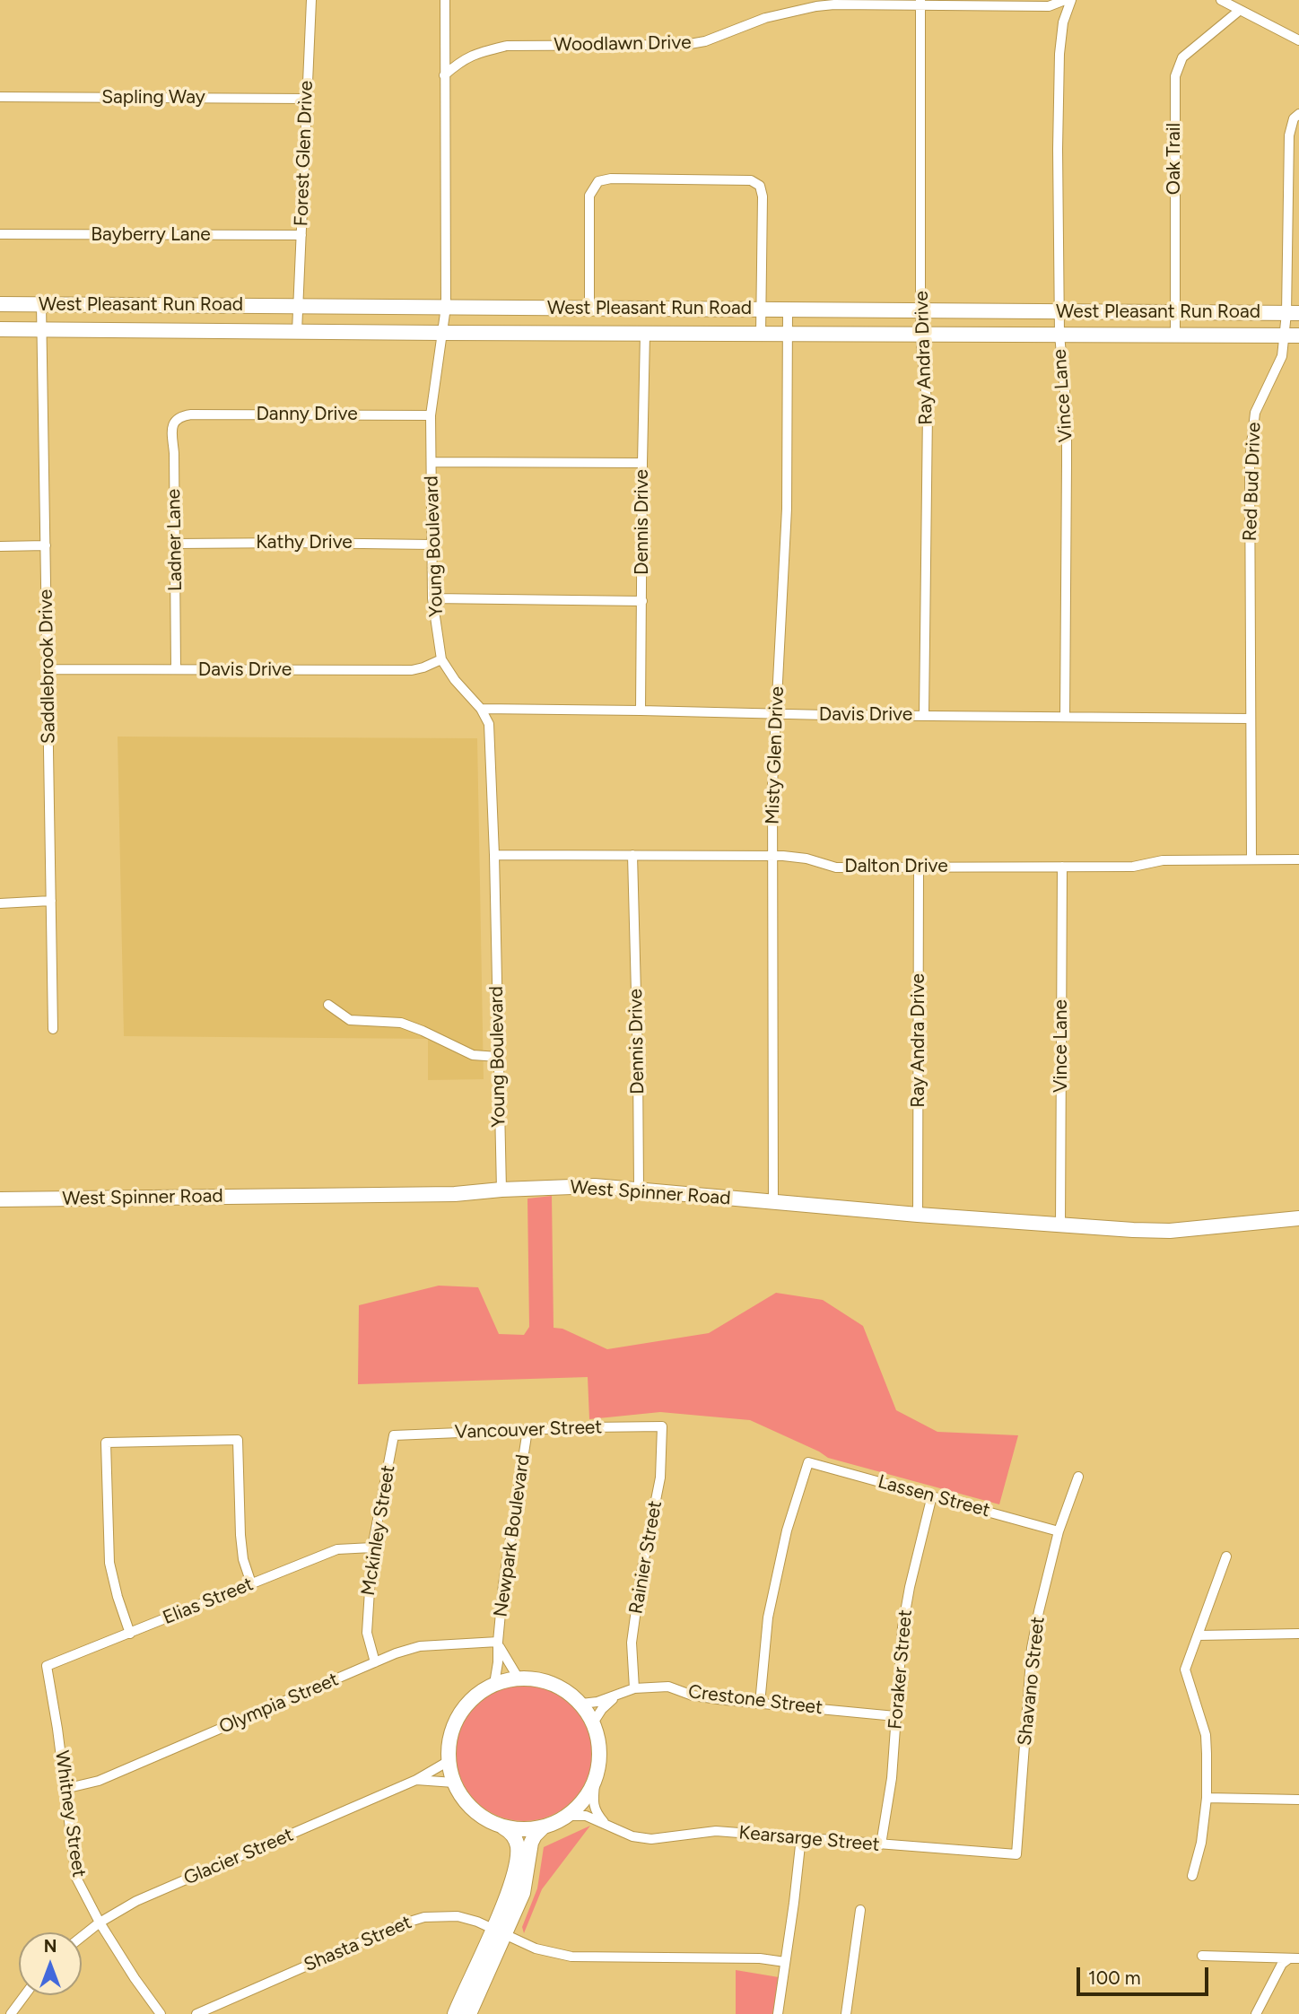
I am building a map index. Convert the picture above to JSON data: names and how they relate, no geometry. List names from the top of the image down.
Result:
{
  "streets": {
    "main road": ["West Pleasant Run Road", "West Spinner Road"],
    "street": [
      "Woodlawn Drive",
      "Sapling Way",
      "Forest Glen Drive",
      "Oak Trail",
      "Bayberry Lane",
      "Ray Andra Drive",
      "Vince Lane",
      "Danny Drive",
      "Red Bud Drive",
      "Dennis Drive",
      "Ladner Lane",
      "Kathy Drive",
      "Young Boulevard",
      "Saddlebrook Drive",
      "Davis Drive",
      "Misty Glen Drive",
      "Dalton Drive",
      "Vancouver Street",
      "Lassen Street",
      "Mckinley Street",
      "Newpark Boulevard",
      "Rainier Street",
      "Elias Street",
      "Foraker Street",
      "Shavano Street",
      "Crestone Street",
      "Olympia Street",
      "Whitney Street",
      "Kearsarge Street",
      "Glacier Street",
      "Shasta Street"
    ]
  },
  "crossings": [
    ["Woodlawn Drive", "Ray Andra Drive"],
    ["Woodlawn Drive", "Young Boulevard"],
    ["Sapling Way", "Forest Glen Drive"],
    ["Forest Glen Drive", "Bayberry Lane"],
    ["Forest Glen Drive", "West Pleasant Run Road"],
    ["Oak Trail", "West Pleasant Run Road"],
    ["West Pleasant Run Road", "Ray Andra Drive"],
    ["West Pleasant Run Road", "Vince Lane"],
    ["West Pleasant Run Road", "Red Bud Drive"],
    ["West Pleasant Run Road", "Dennis Drive"],
    ["West Pleasant Run Road", "Young Boulevard"],
    ["West Pleasant Run Road", "Saddlebrook Drive"],
    ["West Pleasant Run Road", "Misty Glen Drive"],
    ["Ray Andra Drive", "Davis Drive"],
    ["Ray Andra Drive", "Dalton Drive"],
    ["Ray Andra Drive", "West Spinner Road"],
    ["Vince Lane", "Davis Drive"],
    ["Vince Lane", "Dalton Drive"],
    ["Vince Lane", "West Spinner Road"],
    ["Danny Drive", "Ladner Lane"],
    ["Danny Drive", "Young Boulevard"],
    ["Red Bud Drive", "Davis Drive"],
    ["Red Bud Drive", "Dalton Drive"],
    ["Dennis Drive", "Davis Drive"],
    ["Dennis Drive", "Dalton Drive"],
    ["Dennis Drive", "West Spinner Road"],
    ["Ladner Lane", "Kathy Drive"],
    ["Ladner Lane", "Davis Drive"],
    ["Kathy Drive", "Young Boulevard"],
    ["Young Boulevard", "Davis Drive"],
    ["Young Boulevard", "Dalton Drive"],
    ["Young Boulevard", "West Spinner Road"],
    ["Saddlebrook Drive", "Davis Drive"],
    ["Davis Drive", "Misty Glen Drive"],
    ["Misty Glen Drive", "Dalton Drive"],
    ["Misty Glen Drive", "West Spinner Road"],
    ["Vancouver Street", "Mckinley Street"],
    ["Vancouver Street", "Newpark Boulevard"],
    ["Vancouver Street", "Rainier Street"],
    ["Lassen Street", "Foraker Street"],
    ["Lassen Street", "Shavano Street"],
    ["Lassen Street", "Crestone Street"],
    ["Mckinley Street", "Elias Street"],
    ["Mckinley Street", "Olympia Street"],
    ["Newpark Boulevard", "Crestone Street"],
    ["Newpark Boulevard", "Olympia Street"],
    ["Newpark Boulevard", "Kearsarge Street"],
    ["Newpark Boulevard", "Glacier Street"],
    ["Rainier Street", "Crestone Street"],
    ["Elias Street", "Whitney Street"],
    ["Foraker Street", "Crestone Street"],
    ["Foraker Street", "Kearsarge Street"],
    ["Shavano Street", "Kearsarge Street"],
    ["Crestone Street", "Kearsarge Street"],
    ["Crestone Street", "Glacier Street"],
    ["Olympia Street", "Whitney Street"],
    ["Whitney Street", "Glacier Street"],
    ["Kearsarge Street", "Glacier Street"]
  ],
  "scale_bar": "100 m",
  "north": "top"
}
